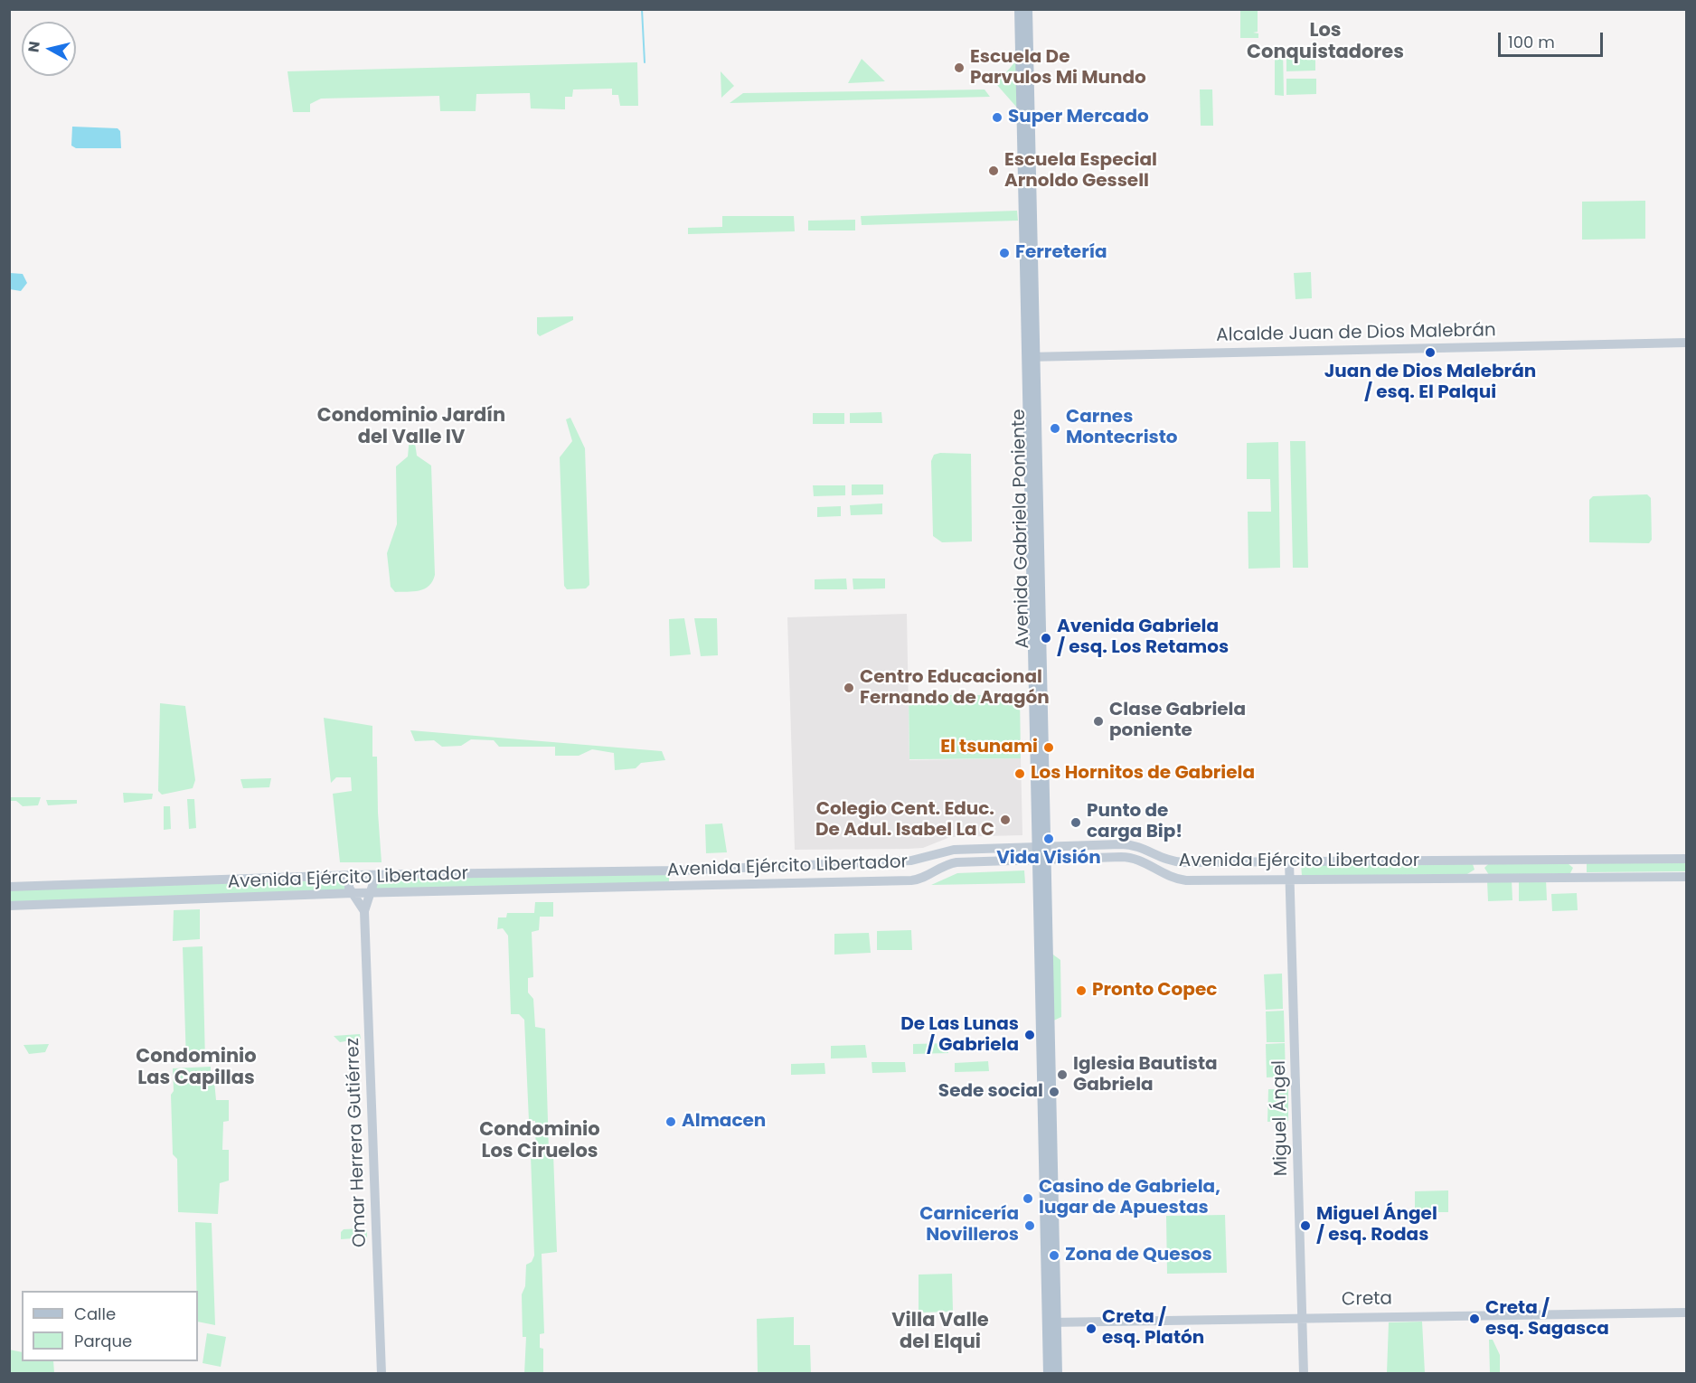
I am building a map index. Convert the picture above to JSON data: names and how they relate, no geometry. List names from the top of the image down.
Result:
{
  "streets": {
    "main road": [
      "Alcalde Juan de Dios Malebrán",
      "Avenida Gabriela Poniente",
      "Avenida Ejército Libertador",
      "Miguel Ángel",
      "Omar Herrera Gutiérrez",
      "Creta"
    ]
  },
  "crossings": [
    ["Alcalde Juan de Dios Malebrán", "Avenida Gabriela Poniente"],
    ["Avenida Gabriela Poniente", "Avenida Ejército Libertador"],
    ["Avenida Gabriela Poniente", "Creta"],
    ["Avenida Ejército Libertador", "Miguel Ángel"],
    ["Avenida Ejército Libertador", "Omar Herrera Gutiérrez"],
    ["Miguel Ángel", "Creta"]
  ],
  "districts": [
    "Los Conquistadores",
    "Condominio Jardín del Valle IV",
    "Condominio Las Capillas",
    "Condominio Los Ciruelos",
    "Villa Valle del Elqui"
  ],
  "places": [
    "Escuela De Parvulos Mi Mundo",
    "Super Mercado",
    "Escuela Especial Arnoldo Gessell",
    "Ferretería",
    "Juan de Dios Malebrán / esq. El Palqui",
    "Carnes Montecristo",
    "Avenida Gabriela / esq. Los Retamos",
    "Centro Educacional Fernando de Aragón",
    "Clase Gabriela poniente",
    "El tsunami",
    "Los Hornitos de Gabriela",
    "Colegio Cent. Educ. De Adul. Isabel La C",
    "Punto de carga Bip!",
    "Vida Visión",
    "Pronto Copec",
    "De Las Lunas / Gabriela",
    "Iglesia Bautista Gabriela",
    "Sede social",
    "Almacen",
    "Casino de Gabriela, lugar de Apuestas",
    "Carnicería Novilleros",
    "Miguel Ángel / esq. Rodas",
    "Zona de Quesos",
    "Creta / esq. Sagasca",
    "Creta / esq. Platón"
  ],
  "legend": ["Calle", "Parque"],
  "scale_bar": "100 m",
  "north": "left"
}
